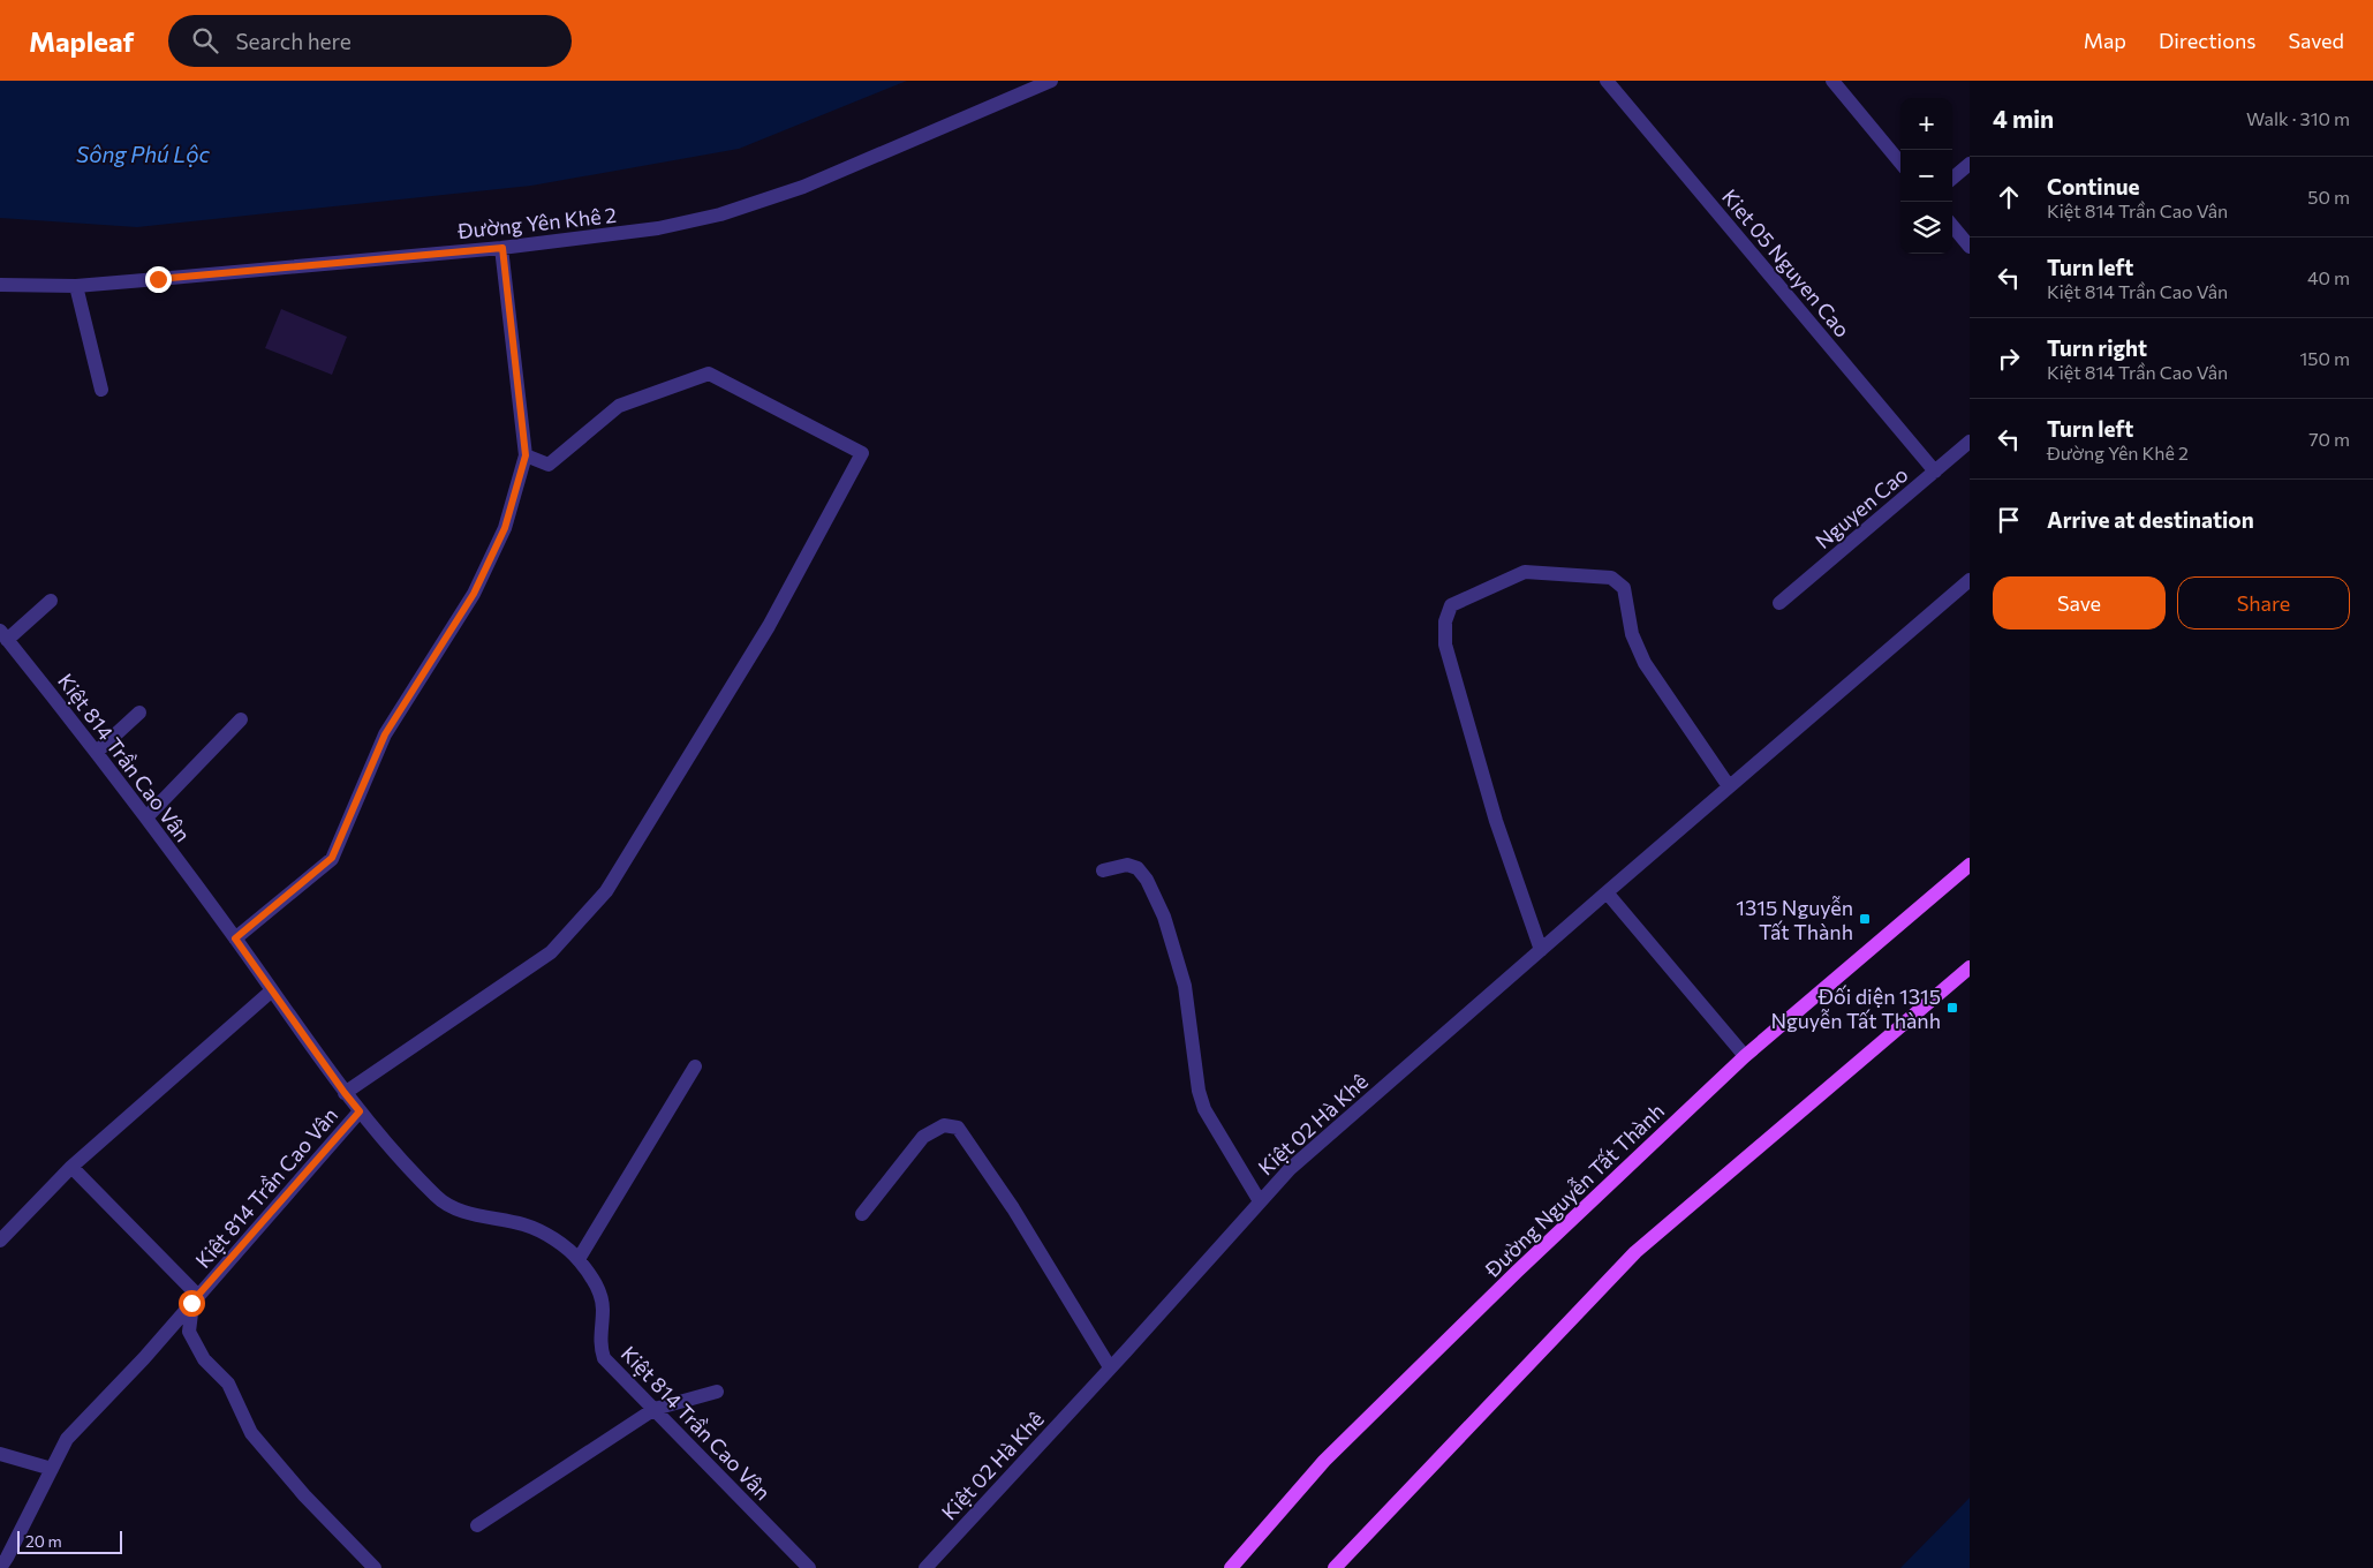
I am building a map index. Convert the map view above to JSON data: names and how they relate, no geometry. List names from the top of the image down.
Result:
{
  "streets": {
    "main road": ["Đường Nguyễn Tất Thành"],
    "street": [
      "Đường Yên Khê 2",
      "Kiet 05 Nguyen Cao",
      "Nguyen Cao",
      "Kiệt 814 Trần Cao Vân",
      "Kiệt 02 Hà Khê"
    ]
  },
  "crossings": [
    ["Kiet 05 Nguyen Cao", "Nguyen Cao"]
  ],
  "water": ["Sông Phú Lộc"],
  "places": {
    "transit": ["1315 Nguyễn Tất Thành", "Đối diện 1315 Nguyễn Tất Thành"]
  },
  "scale_bar": "20 m",
  "page": {
    "header": "Mapleaf",
    "search": "Search here",
    "nav": ["Map", "Directions", "Saved"],
    "heading": ["4 min", "Walk · 310 m"],
    "map_buttons": ["+", "−"],
    "list": [
      ["Continue", "Kiệt 814 Trần Cao Vân", "50 m"],
      ["Turn left", "Kiệt 814 Trần Cao Vân", "40 m"],
      ["Turn right", "Kiệt 814 Trần Cao Vân", "150 m"],
      ["Turn left", "Đường Yên Khê 2", "70 m"],
      "Arrive at destination"
    ],
    "buttons": ["Save", "Share"],
    "scale": "20 m"
  }
}
